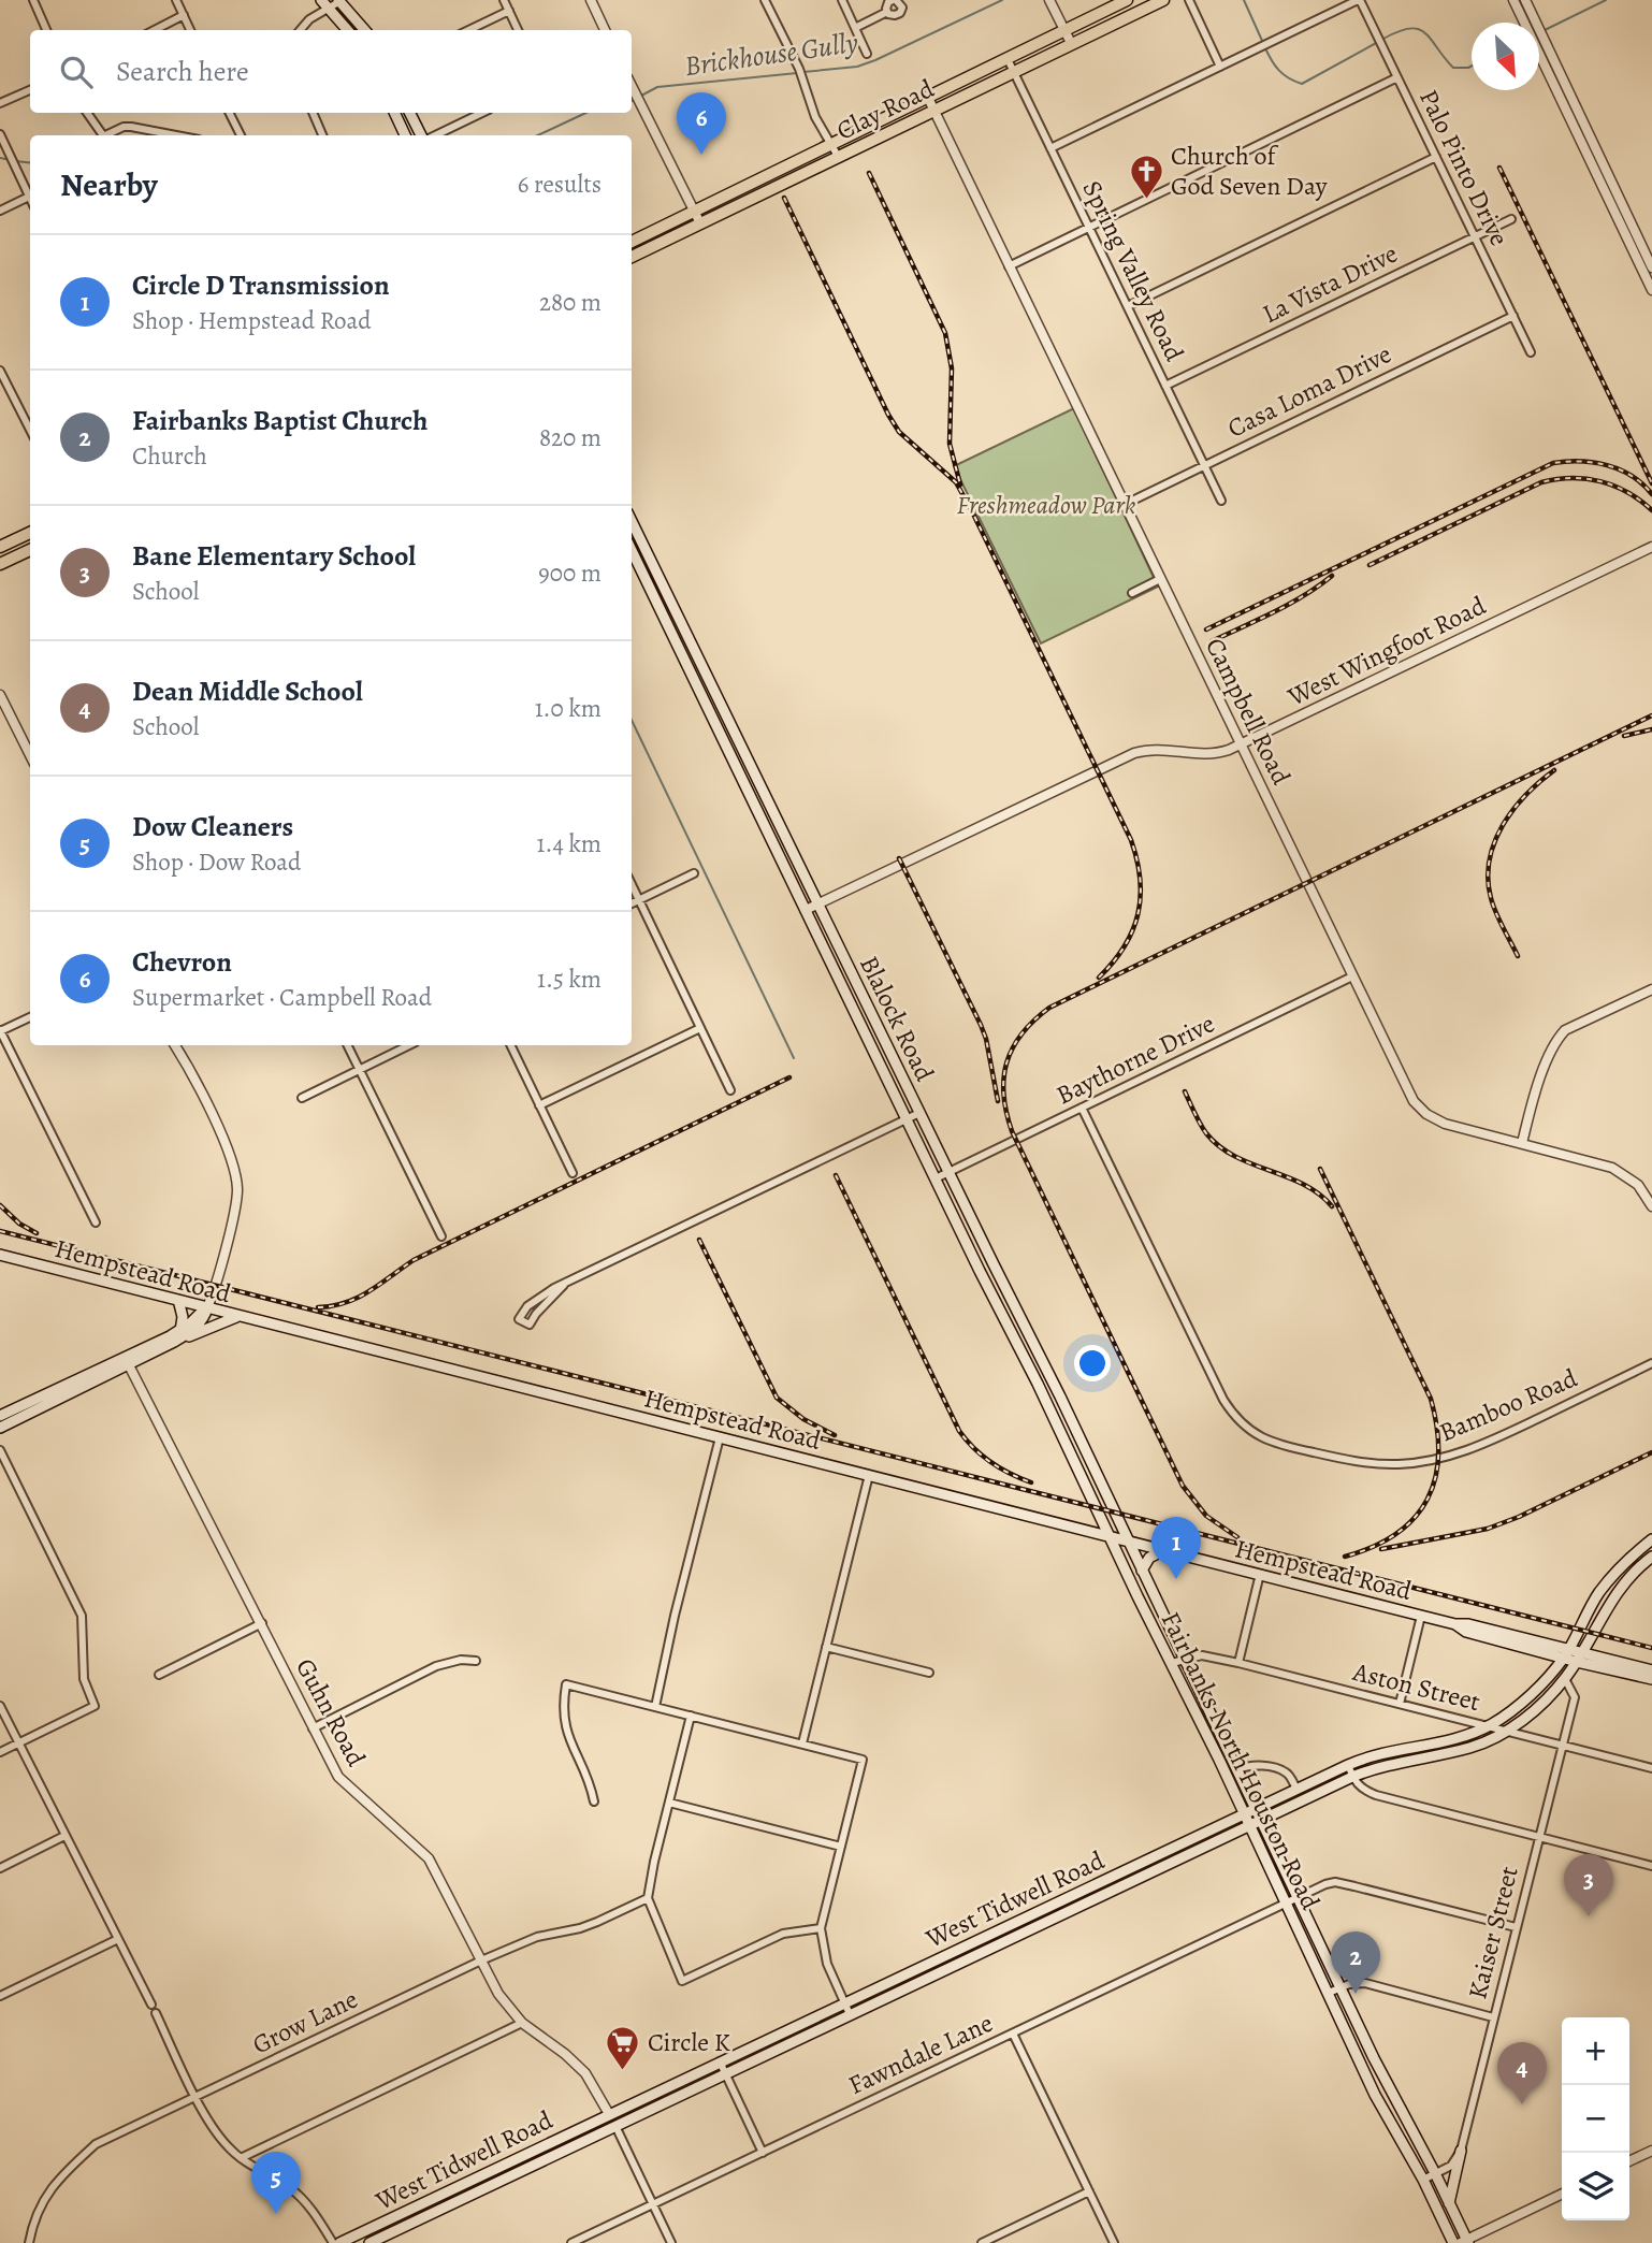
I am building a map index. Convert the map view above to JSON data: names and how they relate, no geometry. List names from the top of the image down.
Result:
{
  "streets": {
    "main road": [
      "Clay Road",
      "Blalock Road",
      "Hempstead Road",
      "Fairbanks North Houston Road",
      "West Tidwell Road"
    ],
    "street": [
      "Palo Pinto Drive",
      "Spring Valley Road",
      "La Vista Drive",
      "Casa Loma Drive",
      "West Wingfoot Road",
      "Campbell Road",
      "Baythorne Drive",
      "Bamboo Road",
      "Aston Street",
      "Guhn Road",
      "Kaiser Street",
      "Grow Lane",
      "Fawndale Lane"
    ]
  },
  "crossings": [
    ["Clay Road", "Spring Valley Road"],
    ["Clay Road", "Campbell Road"],
    ["Palo Pinto Drive", "La Vista Drive"],
    ["Palo Pinto Drive", "Casa Loma Drive"],
    ["Spring Valley Road", "La Vista Drive"],
    ["Spring Valley Road", "Casa Loma Drive"],
    ["Casa Loma Drive", "Campbell Road"],
    ["West Wingfoot Road", "Campbell Road"],
    ["West Wingfoot Road", "Blalock Road"],
    ["Campbell Road", "Baythorne Drive"],
    ["Blalock Road", "Baythorne Drive"],
    ["Blalock Road", "Hempstead Road"],
    ["Blalock Road", "Fairbanks North Houston Road"],
    ["Baythorne Drive", "Bamboo Road"],
    ["Hempstead Road", "Fairbanks North Houston Road"],
    ["Hempstead Road", "West Tidwell Road"],
    ["Aston Street", "Fairbanks North Houston Road"],
    ["Aston Street", "West Tidwell Road"],
    ["Aston Street", "Kaiser Street"],
    ["Guhn Road", "West Tidwell Road"],
    ["Guhn Road", "Grow Lane"],
    ["Fairbanks North Houston Road", "West Tidwell Road"],
    ["Fairbanks North Houston Road", "Fawndale Lane"],
    ["West Tidwell Road", "Kaiser Street"],
    ["Kaiser Street", "Fawndale Lane"]
  ],
  "water": ["Brickhouse Gully"],
  "parks": ["Freshmeadow Park"],
  "places": {
    "church": ["Church of God Seven Day"],
    "supermarket": ["Circle K"]
  },
  "north": "bottom right",
  "page": {
    "search": "Search here",
    "pins": [
      "6",
      "1",
      "3",
      "2",
      "4",
      "5"
    ],
    "heading": ["Nearby", "6 results"],
    "list": [
      {
        "mark": "1",
        "name": "Circle D Transmission",
        "note": "Shop · Hempstead Road",
        "value": "280 m"
      },
      {
        "mark": "2",
        "name": "Fairbanks Baptist Church",
        "note": "Church",
        "value": "820 m"
      },
      {
        "mark": "3",
        "name": "Bane Elementary School",
        "note": "School",
        "value": "900 m"
      },
      {
        "mark": "4",
        "name": "Dean Middle School",
        "note": "School",
        "value": "1.0 km"
      },
      {
        "mark": "5",
        "name": "Dow Cleaners",
        "note": "Shop · Dow Road",
        "value": "1.4 km"
      },
      {
        "mark": "6",
        "name": "Chevron",
        "note": "Supermarket · Campbell Road",
        "value": "1.5 km"
      }
    ],
    "map_buttons": ["+", "−"]
  }
}
